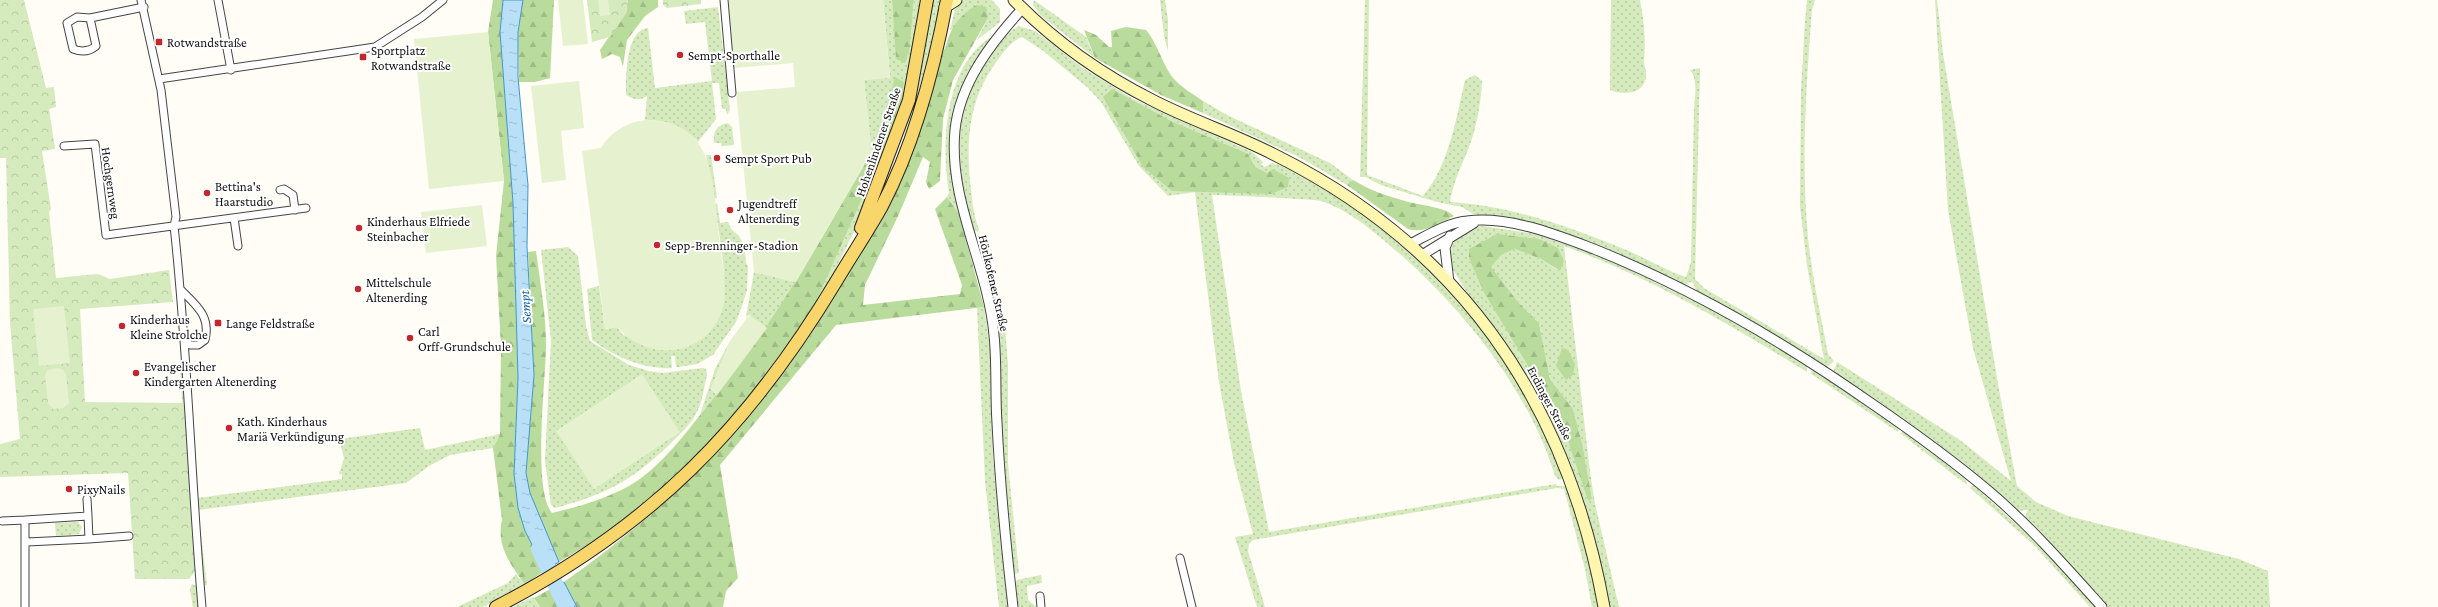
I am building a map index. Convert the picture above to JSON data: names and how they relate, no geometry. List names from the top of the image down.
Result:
{
  "streets": {
    "main road": ["Hohenlindener Straße", "Erdinger Straße"],
    "street": ["Hochgernweg", "Hörlkofener Straße"]
  },
  "crossings": [
    ["Hörlkofener Straße", "Erdinger Straße"]
  ],
  "water": ["Sempt"],
  "places": {
    "transit": ["Rotwandstraße", "Sportplatz Rotwandstraße", "Lange Feldstraße"],
    "other": [
      "Sempt-Sporthalle",
      "Sempt Sport Pub",
      "Bettina's Haarstudio",
      "Jugendtreff Altenerding",
      "Kinderhaus Elfriede Steinbacher",
      "Sepp-Brenninger-Stadion",
      "Mittelschule Altenerding",
      "Kinderhaus Kleine Strolche",
      "Carl Orff-Grundschule",
      "Evangelischer Kindergarten Altenerding",
      "Kath. Kinderhaus Mariä Verkündigung",
      "PixyNails"
    ]
  }
}
